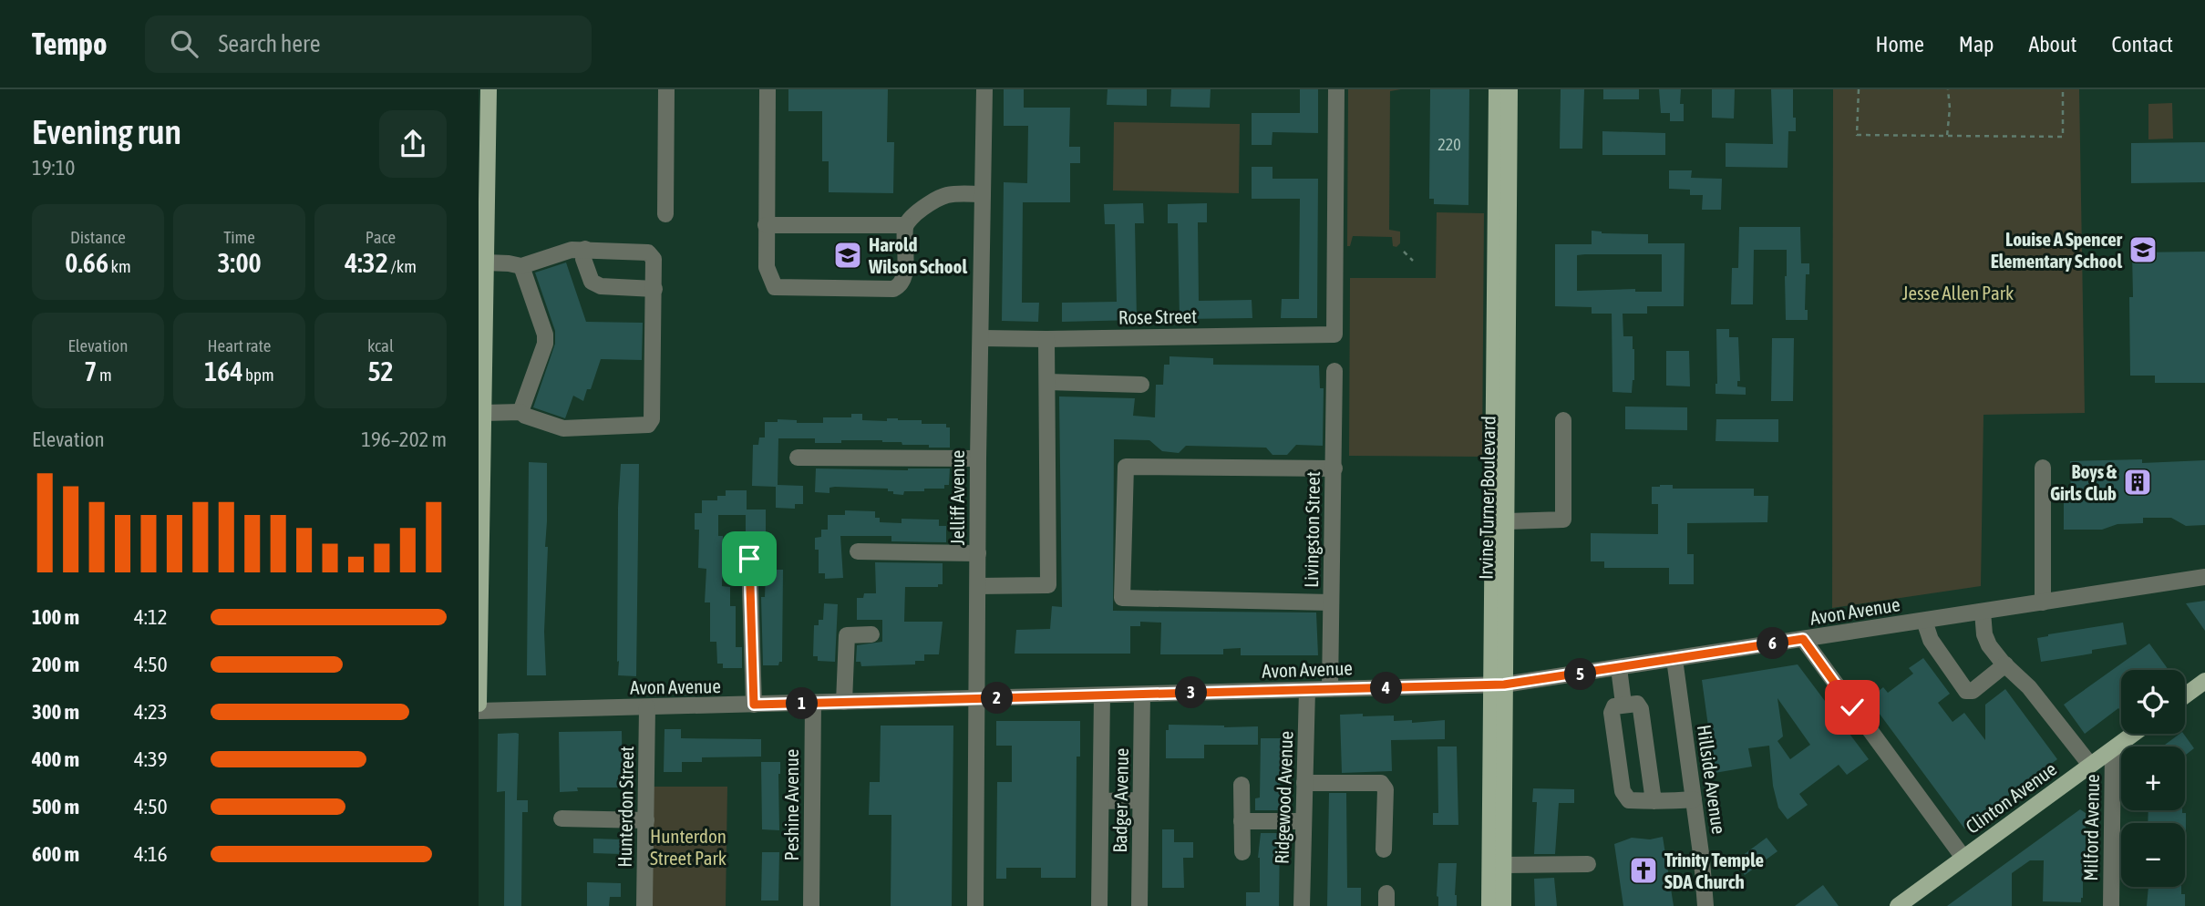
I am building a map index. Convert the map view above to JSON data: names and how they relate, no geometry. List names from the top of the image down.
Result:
{
  "streets": {
    "main road": ["Irvine Turner Boulevard", "Clinton Avenue"],
    "street": [
      "Rose Street",
      "Jelliff Avenue",
      "Livingston Street",
      "Avon Avenue",
      "Hillside Avenue",
      "Ridgewood Avenue",
      "Badger Avenue",
      "Peshine Avenue",
      "Hunterdon Street",
      "Milford Avenue"
    ]
  },
  "crossings": [
    ["Rose Street", "Jelliff Avenue"],
    ["Jelliff Avenue", "Avon Avenue"],
    ["Irvine Turner Boulevard", "Avon Avenue"],
    ["Livingston Street", "Avon Avenue"],
    ["Avon Avenue", "Hillside Avenue"],
    ["Avon Avenue", "Ridgewood Avenue"],
    ["Avon Avenue", "Badger Avenue"],
    ["Avon Avenue", "Peshine Avenue"],
    ["Avon Avenue", "Hunterdon Street"],
    ["Clinton Avenue", "Milford Avenue"]
  ],
  "parks": ["Jesse Allen Park", "Hunterdon Street Park"],
  "places": {
    "school or university": ["Louise A Spencer Elementary School", "Harold Wilson School"],
    "building": ["Boys & Girls Club"],
    "church": ["Trinity Temple SDA Church"]
  },
  "house_numbers": ["220"],
  "page": {
    "header": "Tempo",
    "search": "Search here",
    "nav": [
      "Home",
      "Map",
      "About",
      "Contact"
    ],
    "heading": ["Evening run", "19:10"],
    "stats": [
      ["Distance", "0.66 km"],
      ["Time", "3:00"],
      ["Pace", "4:32 /km"],
      ["Elevation", "7 m"],
      ["Heart rate", "164 bpm"],
      ["kcal", "52"]
    ],
    "chart": ["Elevation", "196–202 m"],
    "list": [
      {
        "name": "100 m",
        "note": "4:12"
      },
      {
        "name": "200 m",
        "note": "4:50"
      },
      {
        "name": "300 m",
        "note": "4:23"
      },
      {
        "name": "400 m",
        "note": "4:39"
      },
      {
        "name": "500 m",
        "note": "4:50"
      },
      {
        "name": "600 m",
        "note": "4:16"
      }
    ],
    "pins": [
      "6",
      "5",
      "4",
      "3",
      "2",
      "1"
    ],
    "map_buttons": ["+", "−"]
  }
}
